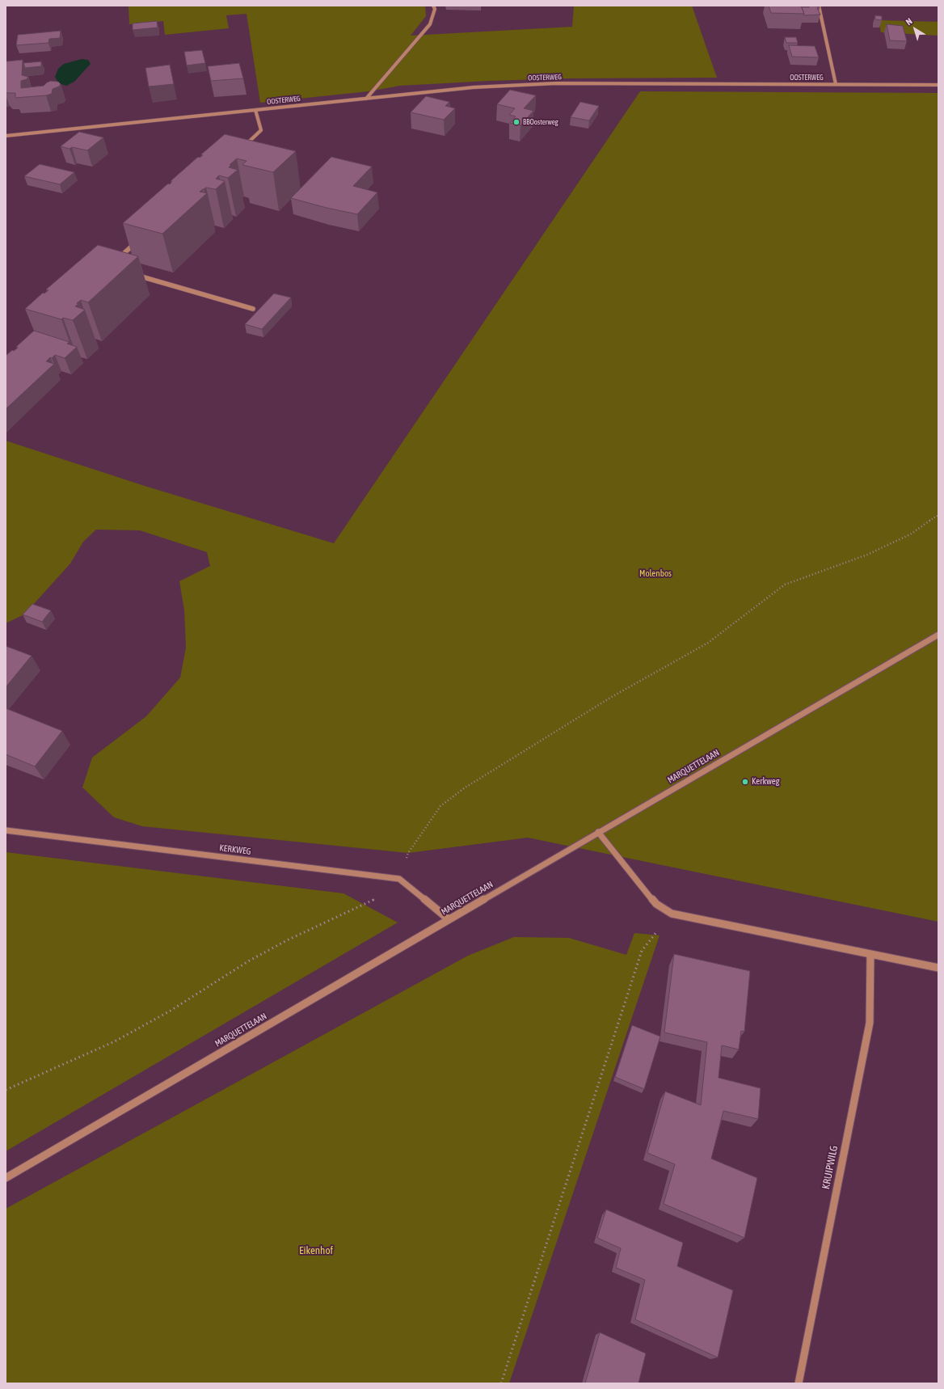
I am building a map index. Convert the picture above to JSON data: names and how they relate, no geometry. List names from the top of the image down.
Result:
{
  "streets": {
    "street": [
      "OOSTERWEG",
      "MARQUETTELAAN",
      "KERKWEG",
      "KRUIPWILG"
    ]
  },
  "parks": ["Molenbos", "Eikenhof"],
  "places": ["BBOosterweg", "Kerkweg"],
  "north": "top left"
}
